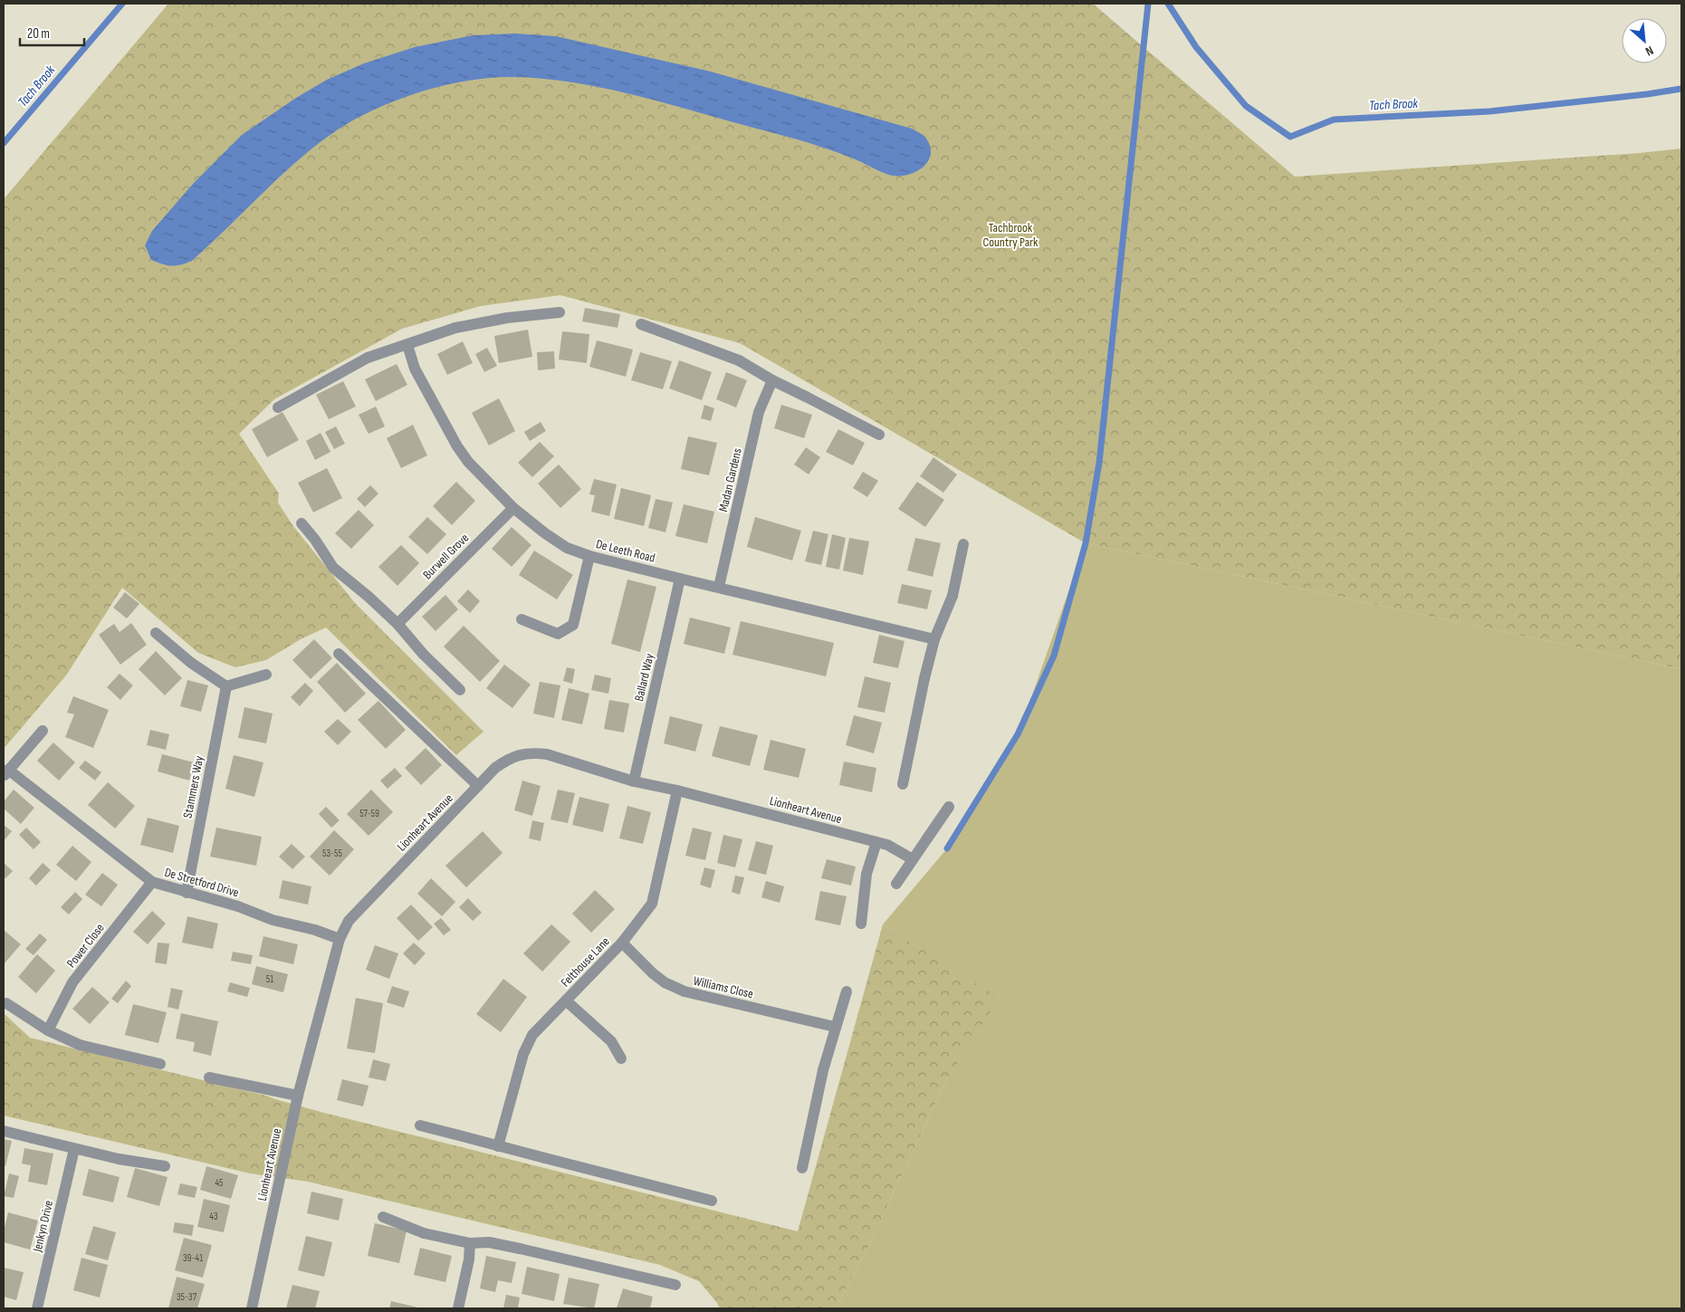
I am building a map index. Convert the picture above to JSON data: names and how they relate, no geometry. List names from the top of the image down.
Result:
{
  "streets": {
    "street": [
      "Madan Gardens",
      "De Leeth Road",
      "Burwell Grove",
      "Ballard Way",
      "Stammers Way",
      "Lionheart Avenue",
      "De Stretford Drive",
      "Power Close",
      "Felthouse Lane",
      "Williams Close",
      "Jenkyn Drive"
    ]
  },
  "crossings": [
    ["Madan Gardens", "De Leeth Road"],
    ["De Leeth Road", "Burwell Grove"],
    ["De Leeth Road", "Ballard Way"],
    ["Ballard Way", "Lionheart Avenue"],
    ["Stammers Way", "De Stretford Drive"],
    ["Lionheart Avenue", "De Stretford Drive"],
    ["Lionheart Avenue", "Felthouse Lane"],
    ["De Stretford Drive", "Power Close"],
    ["Felthouse Lane", "Williams Close"]
  ],
  "water": ["Tach Brook"],
  "parks": ["Tachbrook Country Park"],
  "house_numbers": [
    "57-59",
    "53-55",
    "51",
    "45",
    "43",
    "39-41",
    "35-37"
  ],
  "scale_bar": "20 m",
  "north": "bottom right"
}
